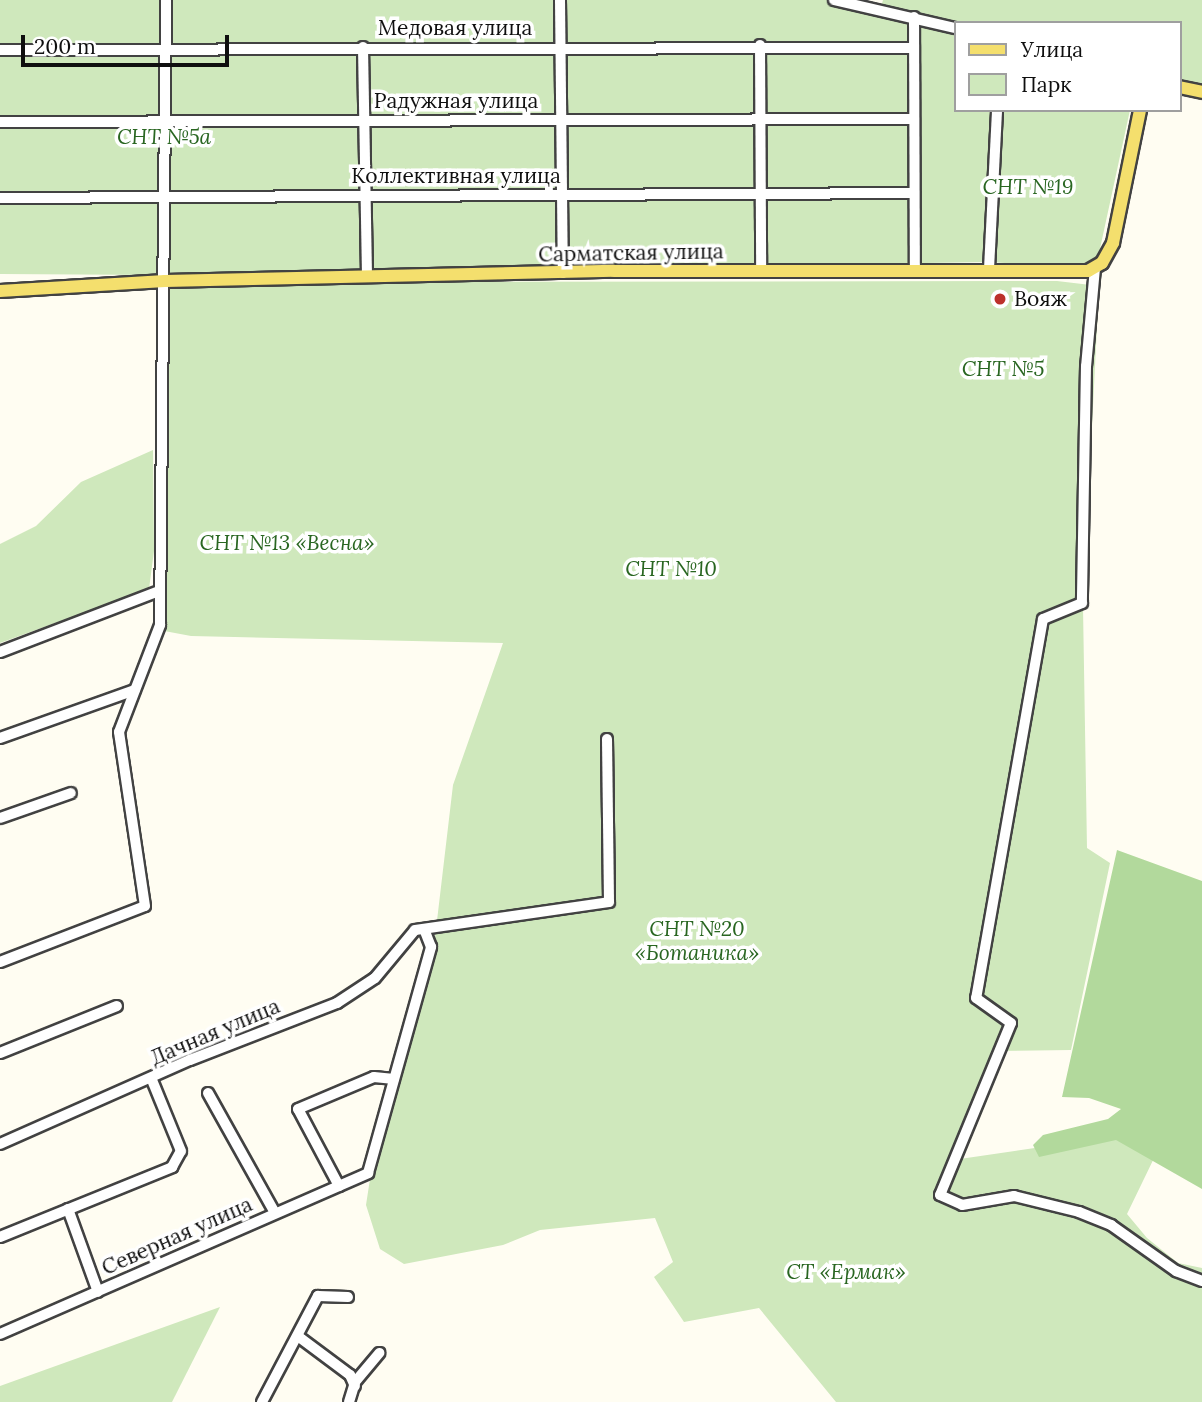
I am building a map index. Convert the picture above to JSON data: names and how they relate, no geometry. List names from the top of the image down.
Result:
{
  "streets": {
    "main road": ["Сарматская улица"],
    "street": [
      "Медовая улица",
      "Радужная улица",
      "Коллективная улица",
      "Дачная улица",
      "Северная улица"
    ]
  },
  "parks": [
    "СНТ №5а",
    "СНТ №19",
    "СНТ №5",
    "СНТ №13 «Весна»",
    "СНТ №10",
    "СНТ №20 «Ботаника»",
    "СТ «Ермак»"
  ],
  "places": ["Вояж"],
  "legend": ["Улица", "Парк"],
  "scale_bar": "200 m"
}
